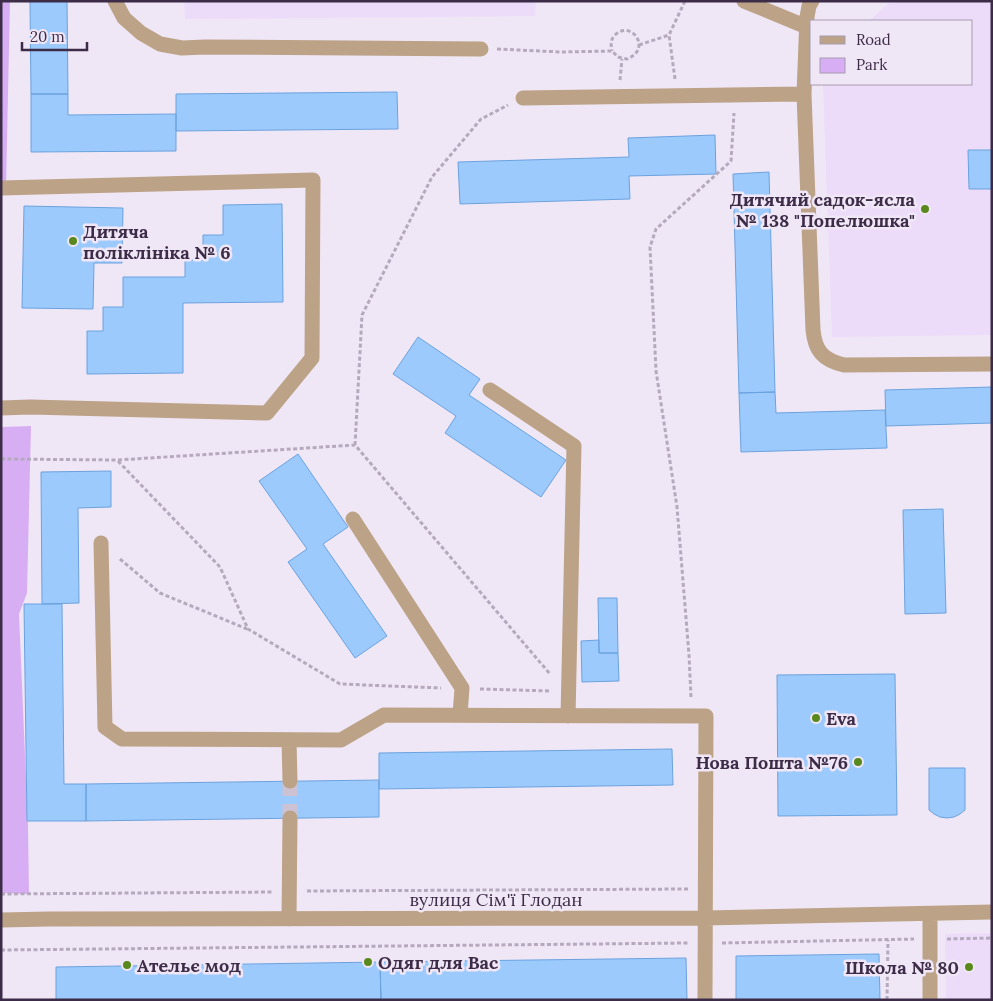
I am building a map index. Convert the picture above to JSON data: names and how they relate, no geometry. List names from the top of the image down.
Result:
{
  "streets": {
    "street": ["вулиця Сім'ї Глодан"]
  },
  "places": [
    "Дитячий садок-ясла № 138 \"Попелюшка\"",
    "Дитяча поліклініка № 6",
    "Eva",
    "Нова Пошта №76",
    "Одяг для Вас",
    "Ательє мод",
    "Школа № 80"
  ],
  "legend": ["Road", "Park"],
  "scale_bar": "20 m"
}
